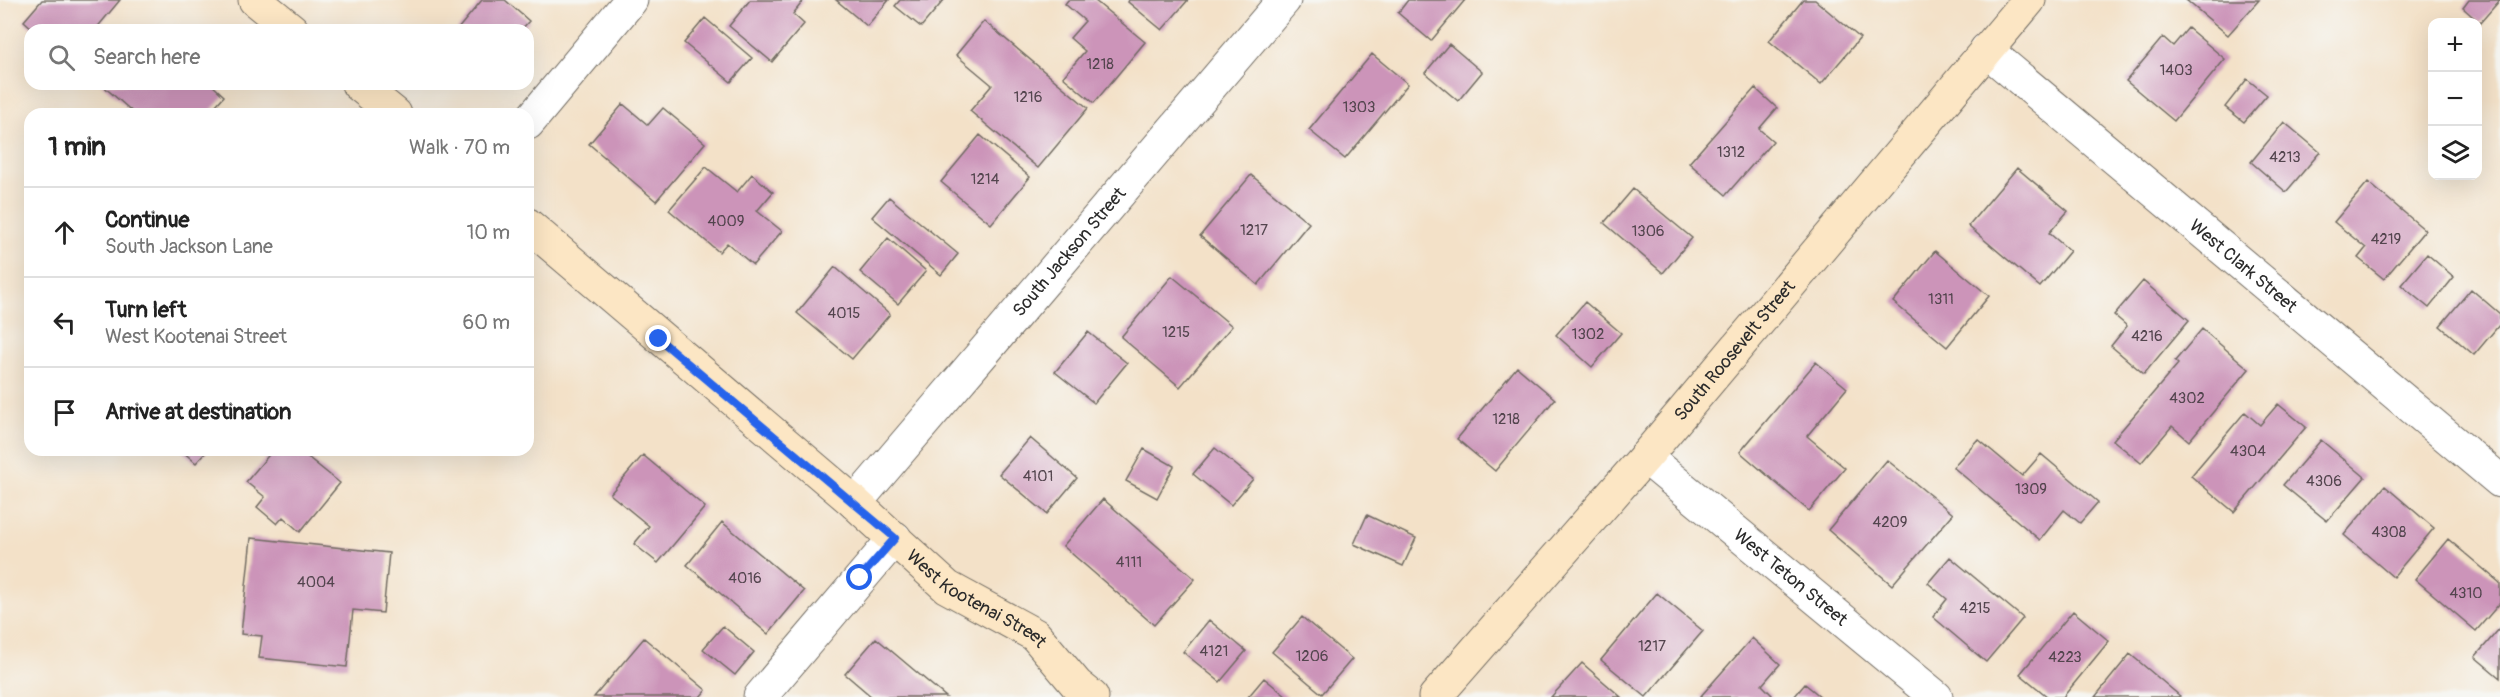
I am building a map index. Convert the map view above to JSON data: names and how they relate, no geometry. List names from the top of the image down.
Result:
{
  "streets": {
    "street": [
      "South Jackson Street",
      "West Clark Street",
      "South Roosevelt Street",
      "West Teton Street",
      "West Kootenai Street"
    ]
  },
  "crossings": [
    ["South Jackson Street", "West Kootenai Street"],
    ["West Clark Street", "South Roosevelt Street"],
    ["South Roosevelt Street", "West Teton Street"]
  ],
  "house_numbers": [
    "1218",
    "1403",
    "1216",
    "1303",
    "1312",
    "4213",
    "1214",
    "4009",
    "1217",
    "1306",
    "4219",
    "1311",
    "4015",
    "1215",
    "1302",
    "4216",
    "4302",
    "1218",
    "4304",
    "4101",
    "4306",
    "1309",
    "4209",
    "4308",
    "4111",
    "4016",
    "4004",
    "4310",
    "4215",
    "1217",
    "4121",
    "1206",
    "4223"
  ],
  "page": {
    "map_buttons": ["+", "−"],
    "search": "Search here",
    "heading": ["1 min", "Walk · 70 m"],
    "list": [
      ["Continue", "South Jackson Lane", "10 m"],
      ["Turn left", "West Kootenai Street", "60 m"],
      "Arrive at destination"
    ]
  }
}
